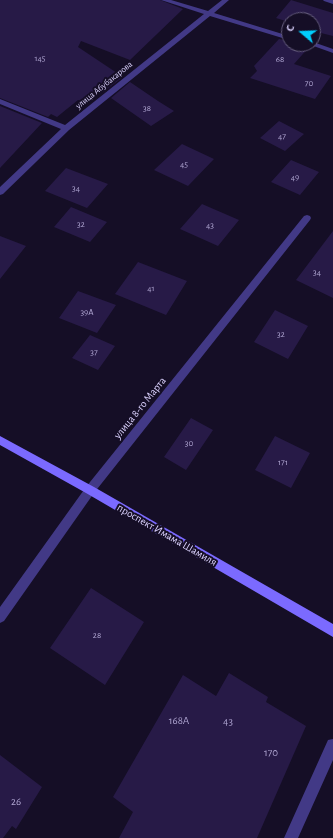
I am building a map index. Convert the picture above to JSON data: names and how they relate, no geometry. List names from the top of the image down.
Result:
{
  "streets": {
    "main road": ["проспект Имама Шамиля"],
    "street": ["улица Абубакарова", "улица 8-го Марта"]
  },
  "crossings": [
    ["улица 8-го Марта", "проспект Имама Шамиля"]
  ],
  "house_numbers": [
    "145",
    "68",
    "70",
    "38",
    "47",
    "45",
    "49",
    "34",
    "32",
    "43",
    "34",
    "41",
    "39А",
    "32",
    "37",
    "30",
    "171",
    "28",
    "168А",
    "43",
    "170",
    "26"
  ],
  "north": "left"
}
